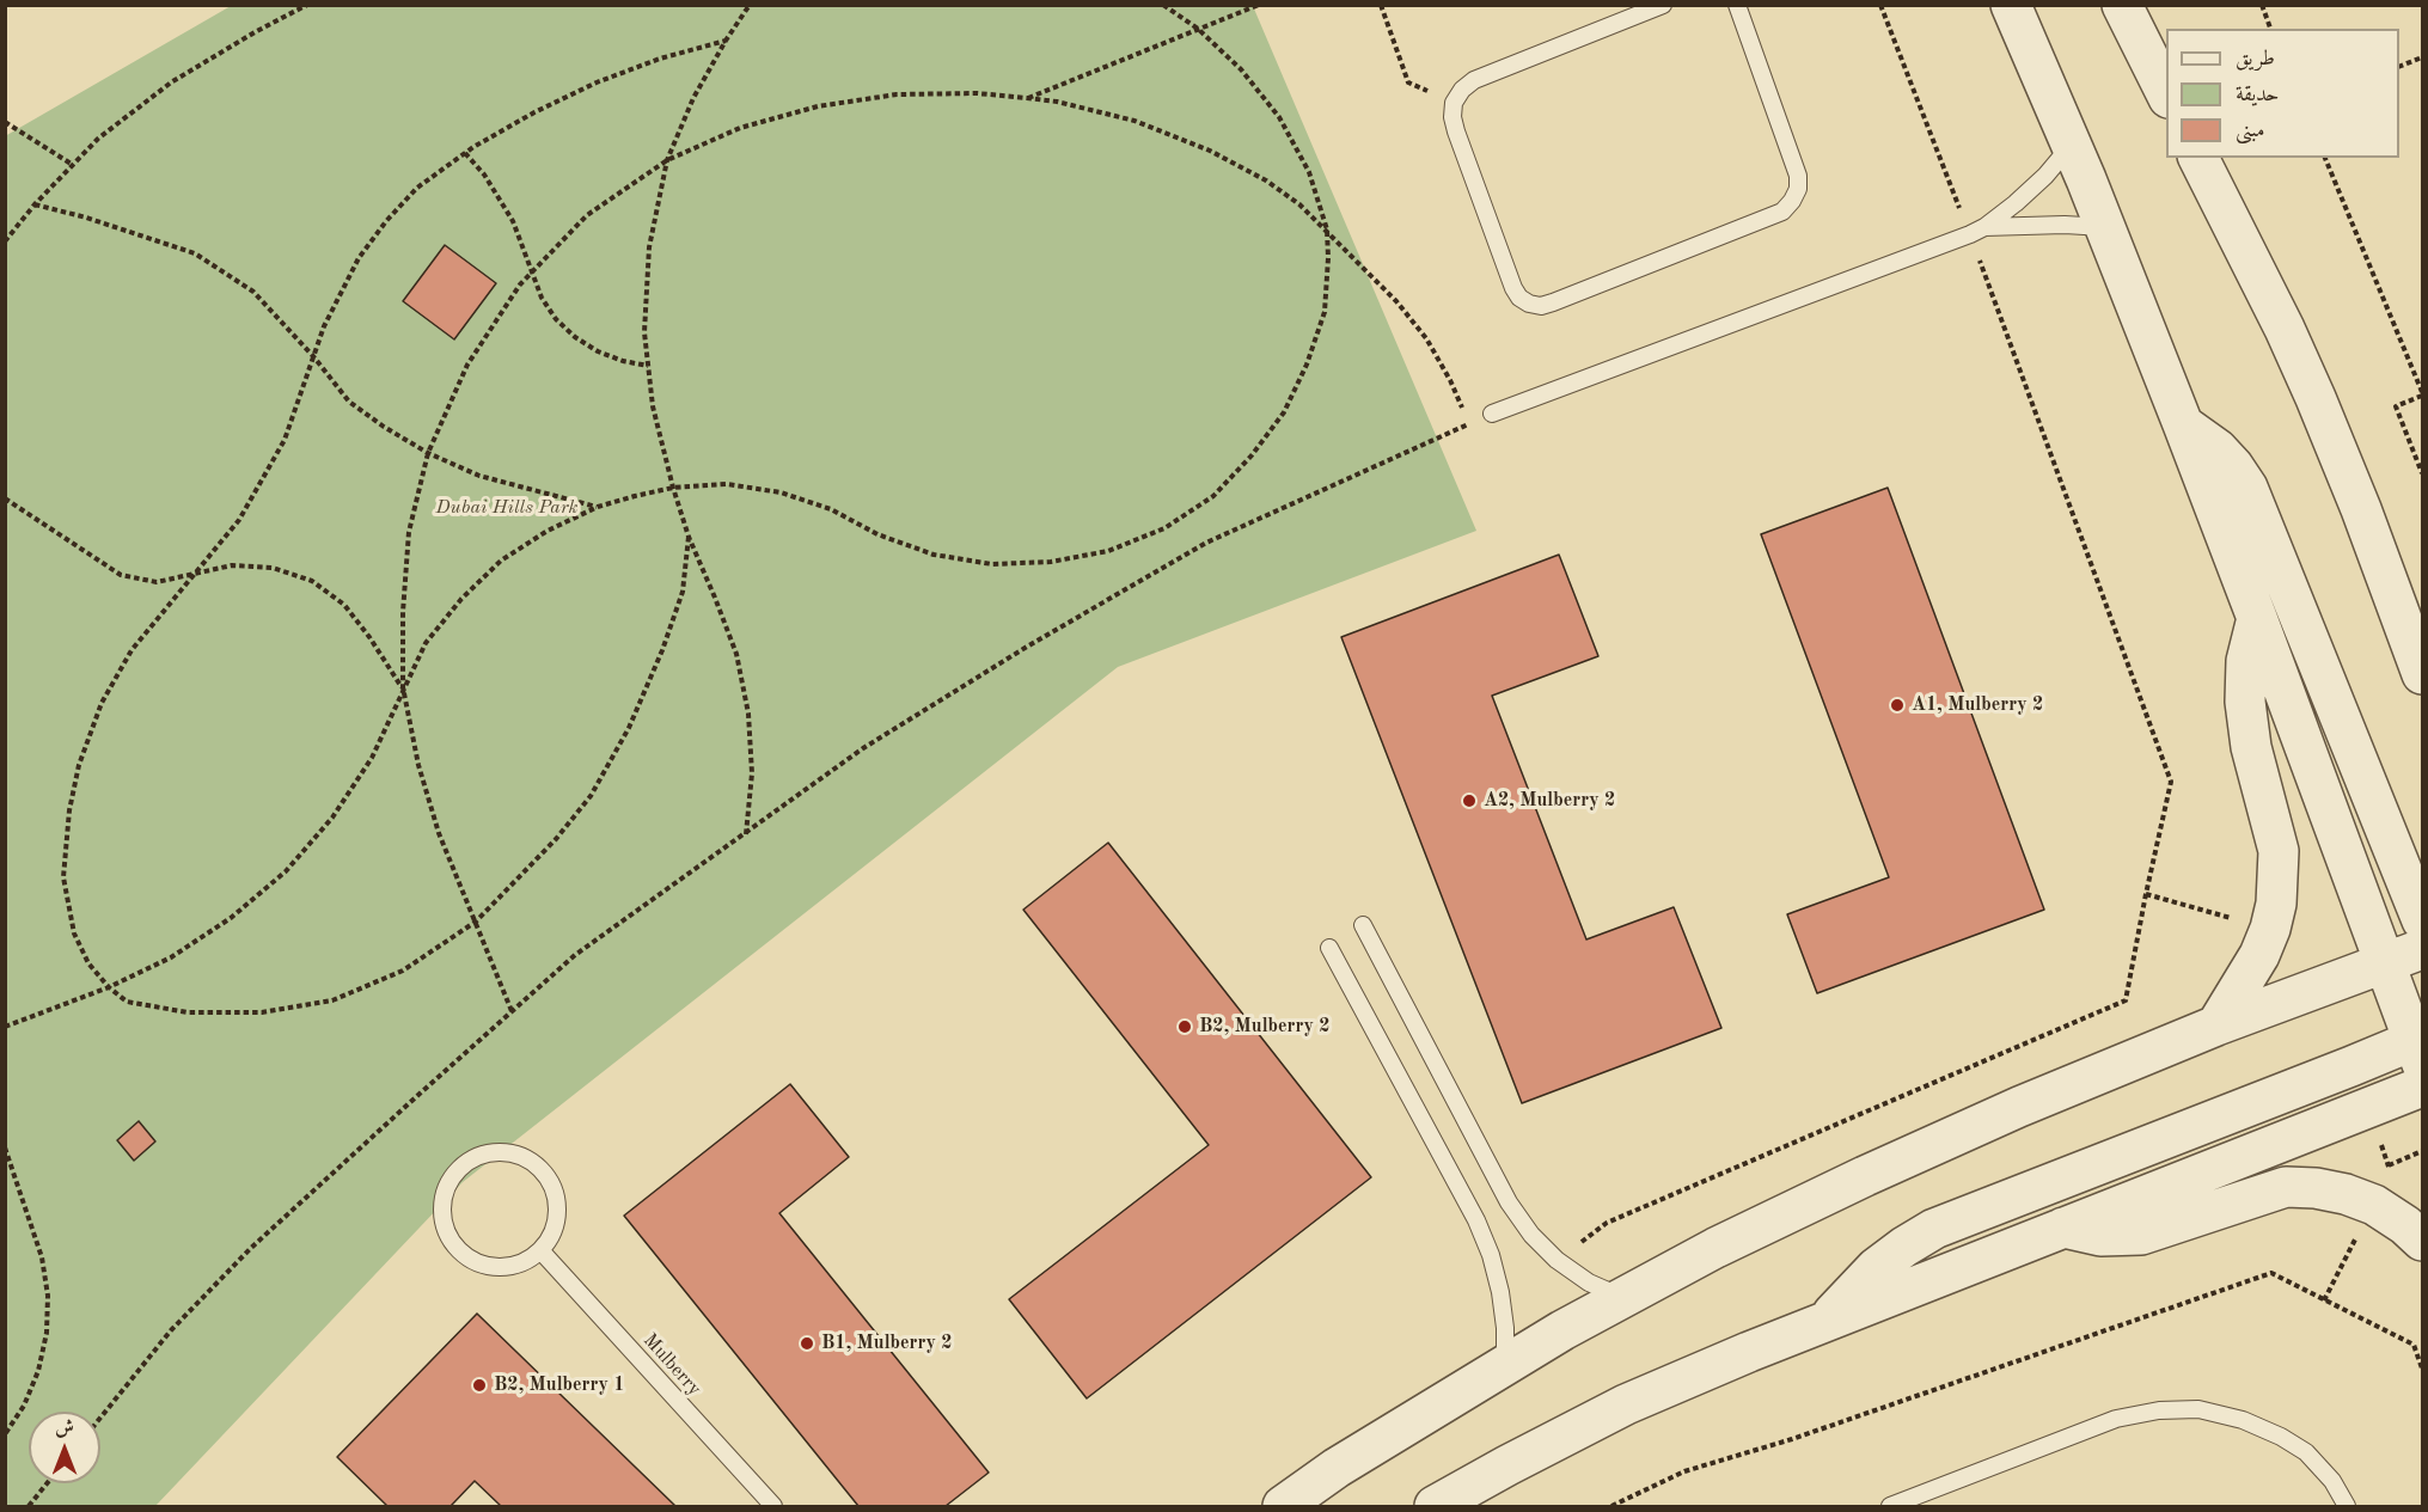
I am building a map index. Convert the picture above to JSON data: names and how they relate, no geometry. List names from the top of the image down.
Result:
{
  "streets": {
    "lane": ["Mulberry"]
  },
  "parks": ["Dubai Hills Park"],
  "places": [
    "A1, Mulberry 2",
    "A2, Mulberry 2",
    "B2, Mulberry 2",
    "B1, Mulberry 2",
    "B2, Mulberry 1"
  ],
  "legend": ["طريق", "حديقة", "مبنى"],
  "north": "top"
}
